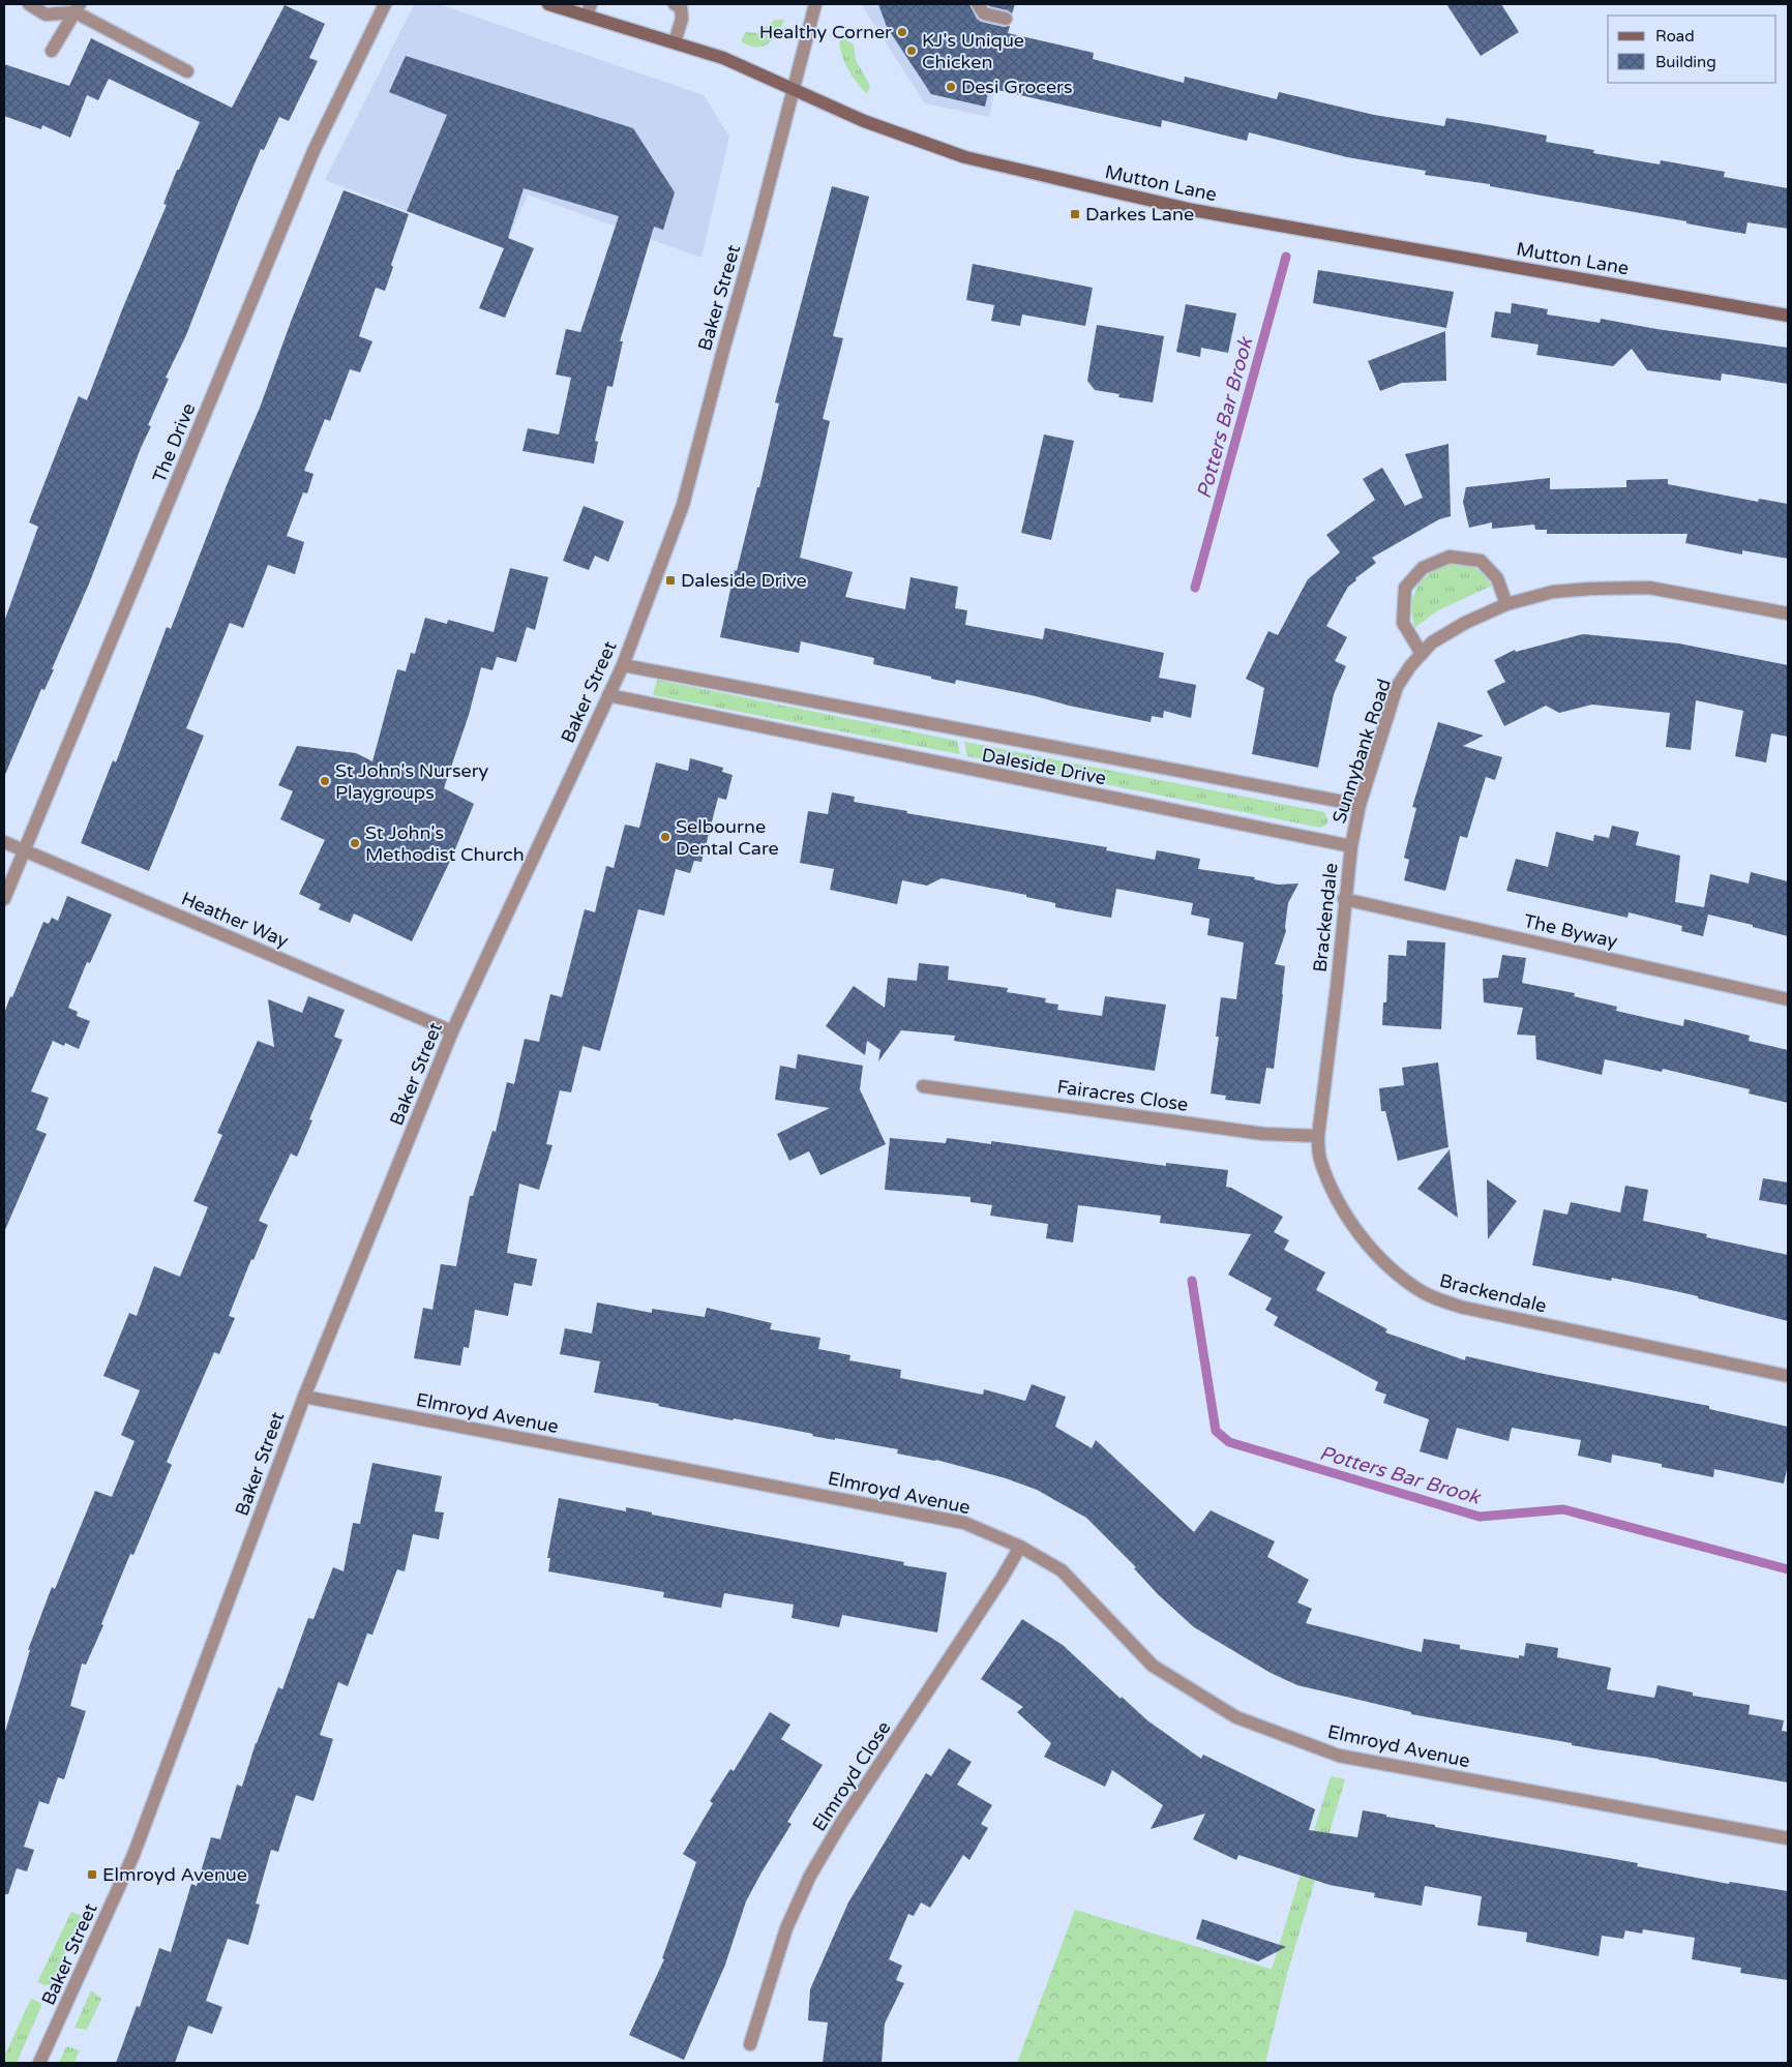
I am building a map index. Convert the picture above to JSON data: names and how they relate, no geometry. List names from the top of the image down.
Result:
{
  "streets": {
    "main road": ["Mutton Lane"],
    "street": [
      "Baker Street",
      "The Drive",
      "Sunnybank Road",
      "Daleside Drive",
      "Brackendale",
      "Heather Way",
      "The Byway",
      "Fairacres Close",
      "Elmroyd Avenue",
      "Elmroyd Close"
    ]
  },
  "crossings": [
    ["Mutton Lane", "Baker Street"],
    ["Baker Street", "Daleside Drive"],
    ["Baker Street", "Heather Way"],
    ["Baker Street", "Elmroyd Avenue"],
    ["The Drive", "Heather Way"],
    ["Sunnybank Road", "Daleside Drive"],
    ["Sunnybank Road", "Brackendale"],
    ["Daleside Drive", "Brackendale"],
    ["Brackendale", "The Byway"],
    ["Brackendale", "Fairacres Close"],
    ["Elmroyd Avenue", "Elmroyd Close"]
  ],
  "water": ["Potters Bar Brook"],
  "places": {
    "other": [
      "Healthy Corner",
      "KJ's Unique Chicken",
      "Desi Grocers",
      "St John's Nursery Playgroups",
      "Selbourne Dental Care",
      "St John's Methodist Church"
    ],
    "transit": ["Darkes Lane", "Daleside Drive", "Elmroyd Avenue"]
  },
  "legend": ["Road", "Building"]
}
